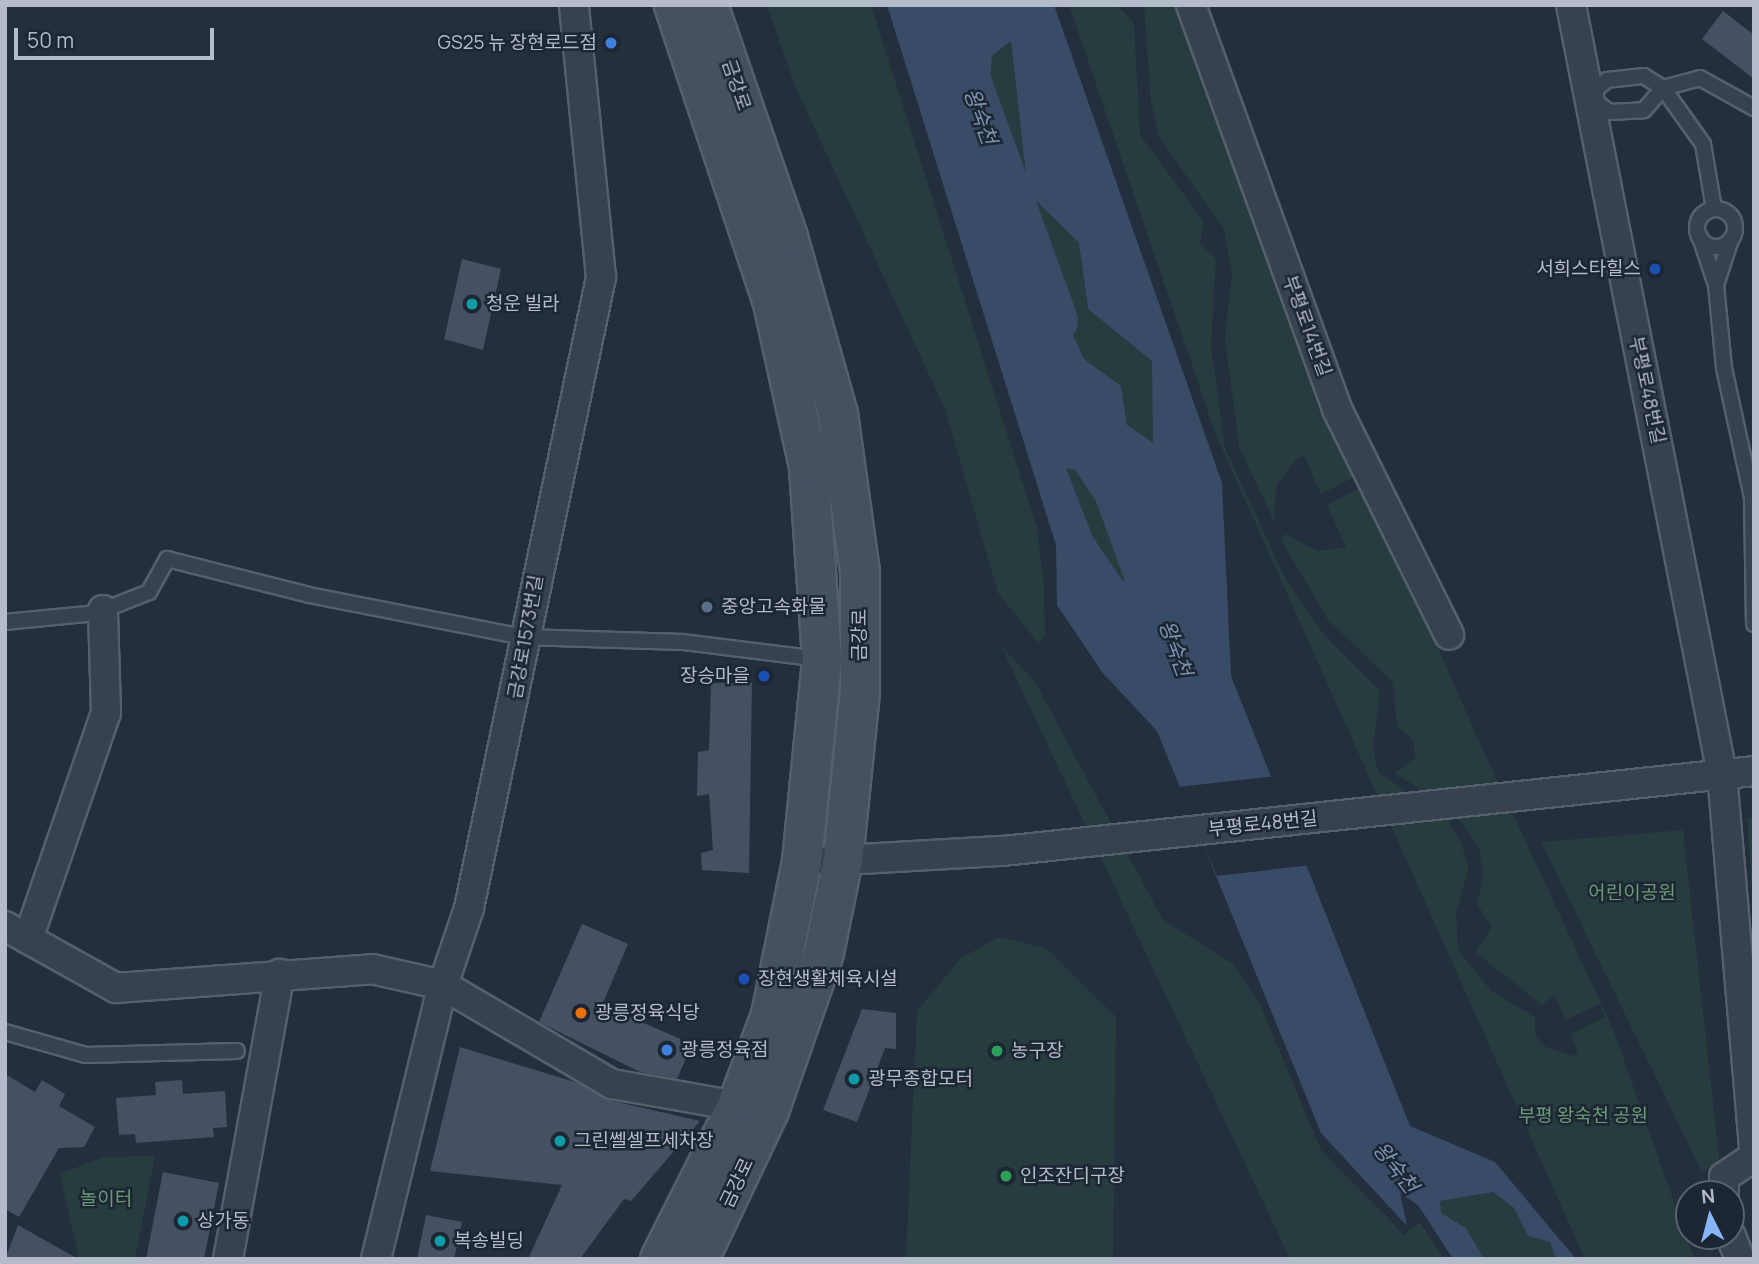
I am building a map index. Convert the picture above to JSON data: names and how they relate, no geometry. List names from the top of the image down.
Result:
{
  "streets": {
    "main road": ["금강로"],
    "street": ["부평로14번길", "부평로48번길", "금강로1573번길"]
  },
  "crossings": [
    ["금강로", "부평로48번길"]
  ],
  "water": ["왕숙천"],
  "parks": ["어린이공원", "부평 왕숙천 공원", "놀이터"],
  "places": [
    "GS25 뉴 장현로드점",
    "서희스타힐스",
    "청운 빌라",
    "중앙고속화물",
    "장승마을",
    "장현생활체육시설",
    "광릉정육식당",
    "광릉정육점",
    "농구장",
    "광무종합모터",
    "그린쎌셀프세차장",
    "인조잔디구장",
    "상가동",
    "복송빌딩"
  ],
  "scale_bar": "50 m",
  "north": "top"
}
